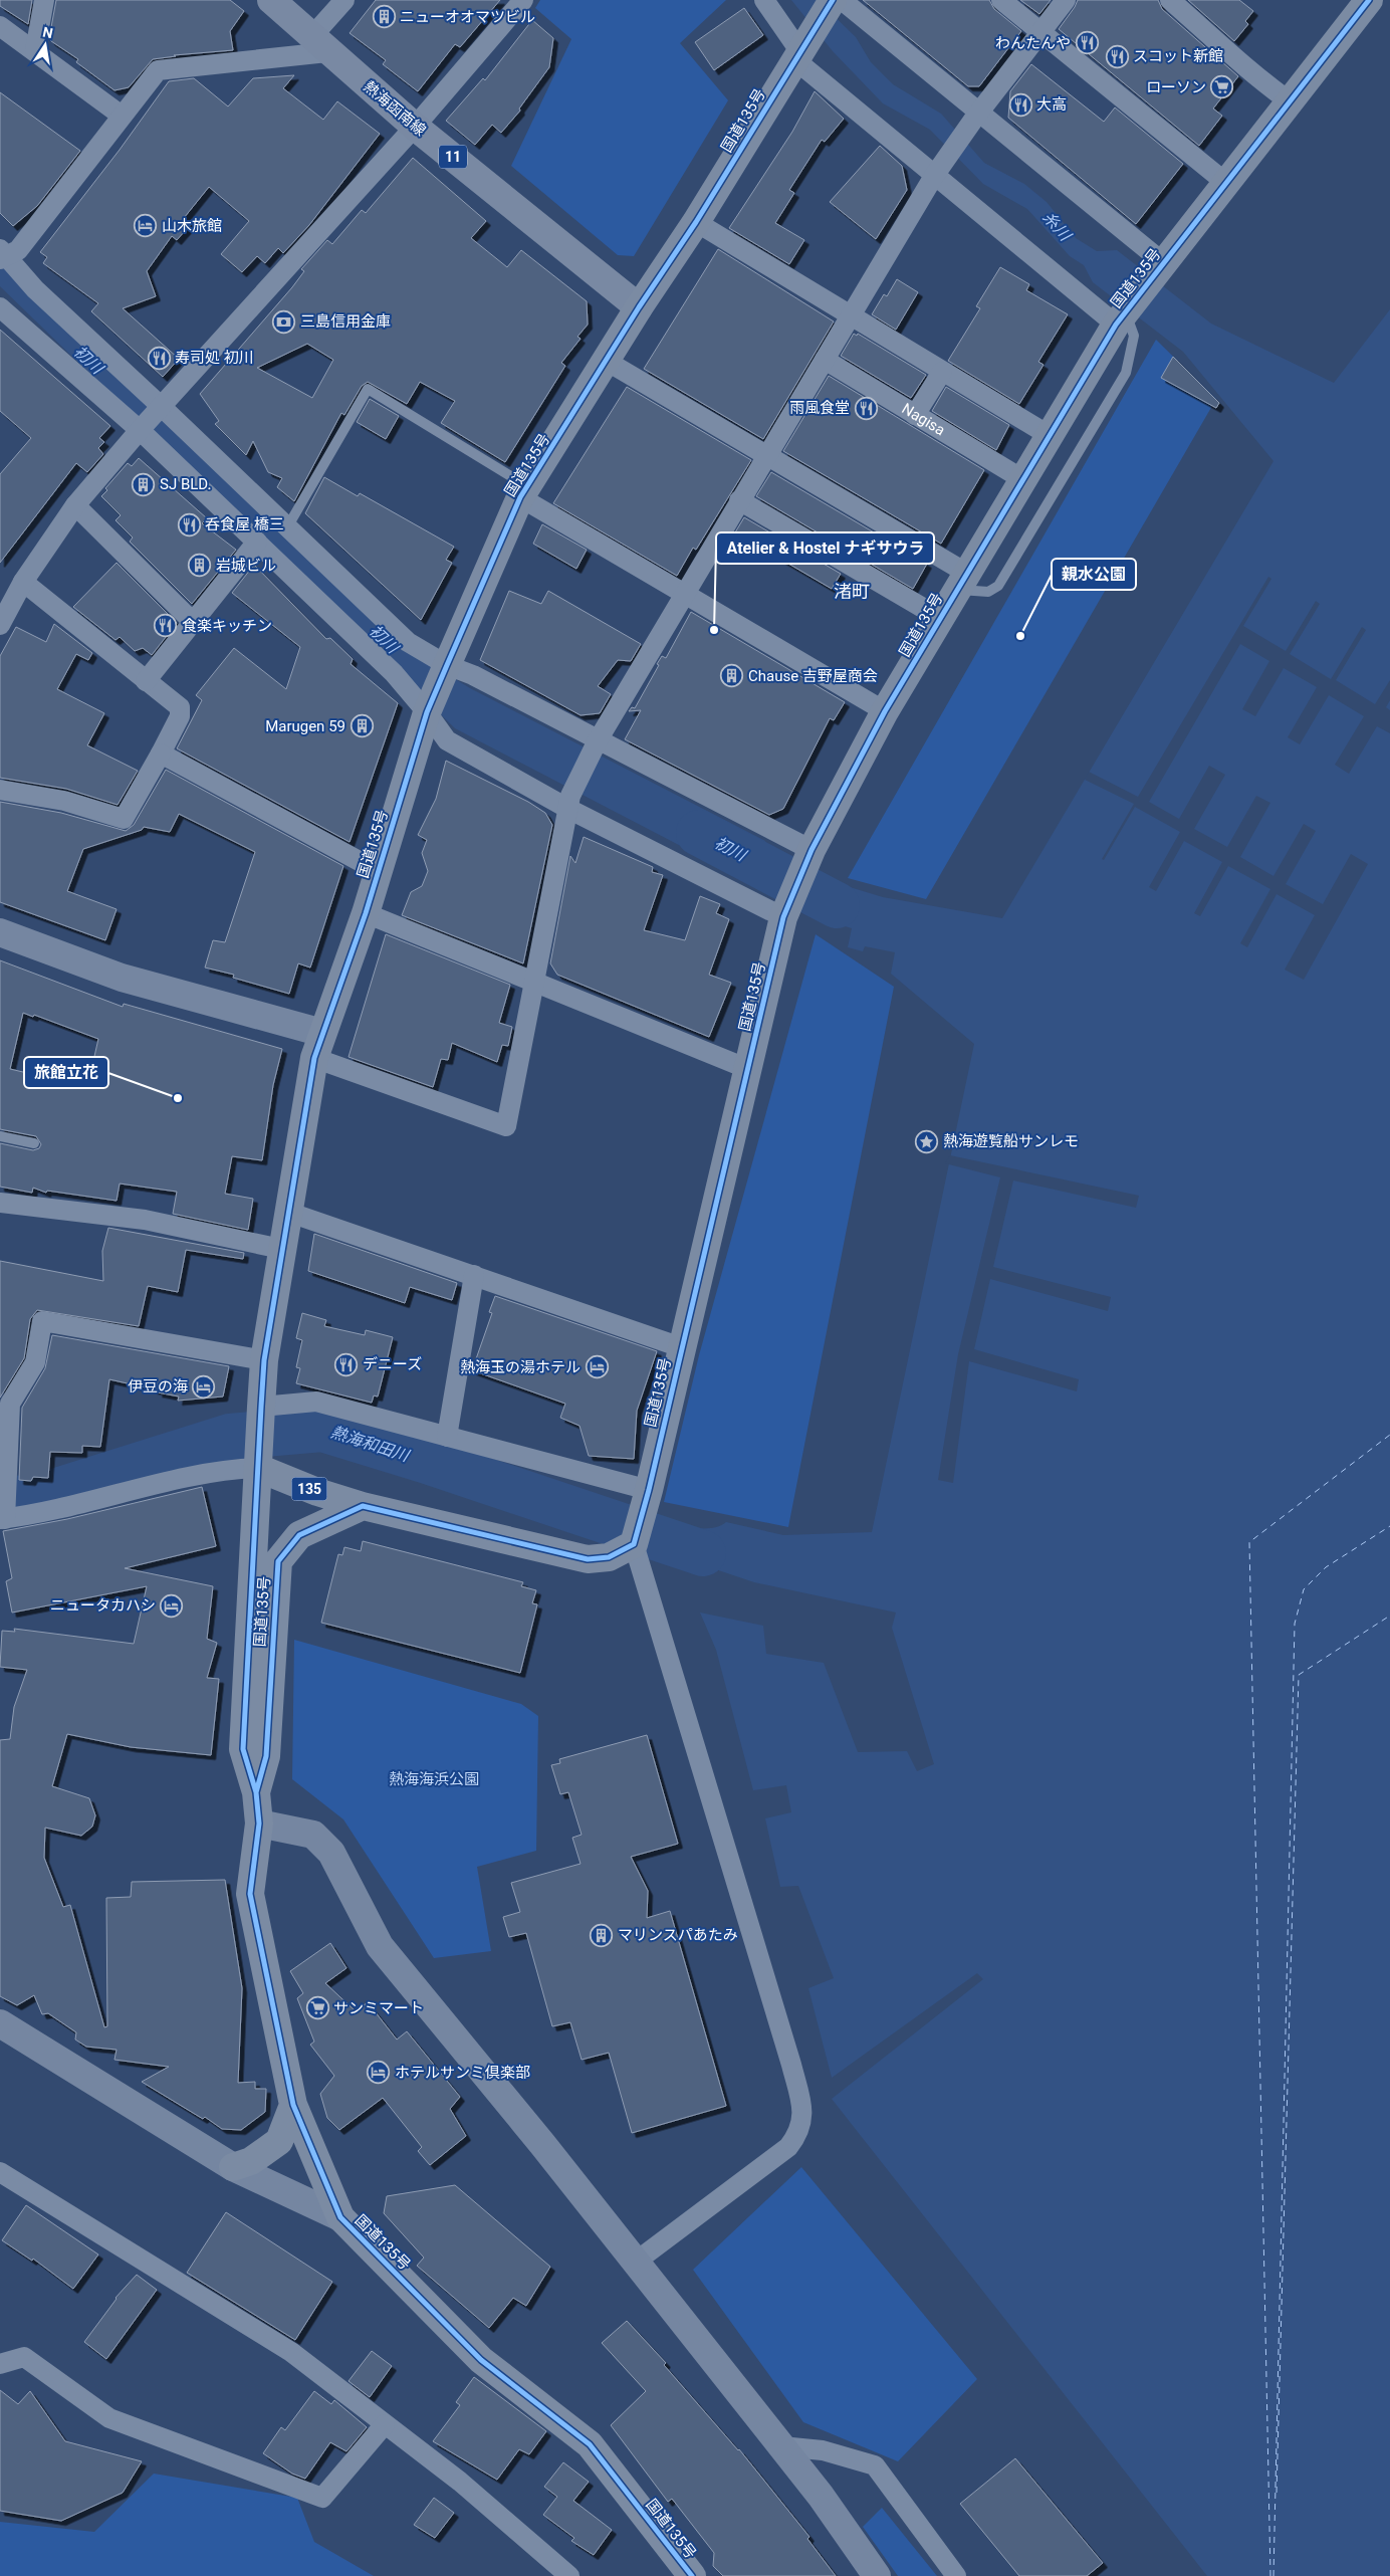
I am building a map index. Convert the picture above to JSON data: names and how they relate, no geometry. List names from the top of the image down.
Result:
{
  "streets": {
    "highway": ["国道135号", "135"],
    "main road": ["熱海函南線", "11"],
    "street": ["Nagisa"]
  },
  "crossings": [
    ["熱海函南線", "国道135号"],
    ["国道135号", "Nagisa"],
    ["国道135号", "135"]
  ],
  "districts": ["渚町"],
  "water": ["糸川", "初川", "熱海和田川"],
  "parks": ["熱海海浜公園"],
  "places": {
    "building": [
      "ニューオオマツビル",
      "SJ BLD.",
      "岩城ビル",
      "Chause 吉野屋商会",
      "Marugen 59",
      "マリンスパあたみ"
    ],
    "restaurant": [
      "わんたんや",
      "スコット新館",
      "大高",
      "寿司処 初川",
      "雨風食堂",
      "呑食屋 橋三",
      "食楽キッチン",
      "デニーズ"
    ],
    "supermarket": ["ローソン", "サンミマート"],
    "hotel": [
      "山木旅館",
      "熱海玉の湯ホテル",
      "伊豆の海",
      "ニュータカハシ",
      "ホテルサンミ倶楽部"
    ],
    "bank": ["三島信用金庫"],
    "other": ["Atelier & Hostel ナギサウラ", "親水公園", "旅館立花"],
    "place": ["熱海遊覧船サンレモ"]
  },
  "north": "top"
}
